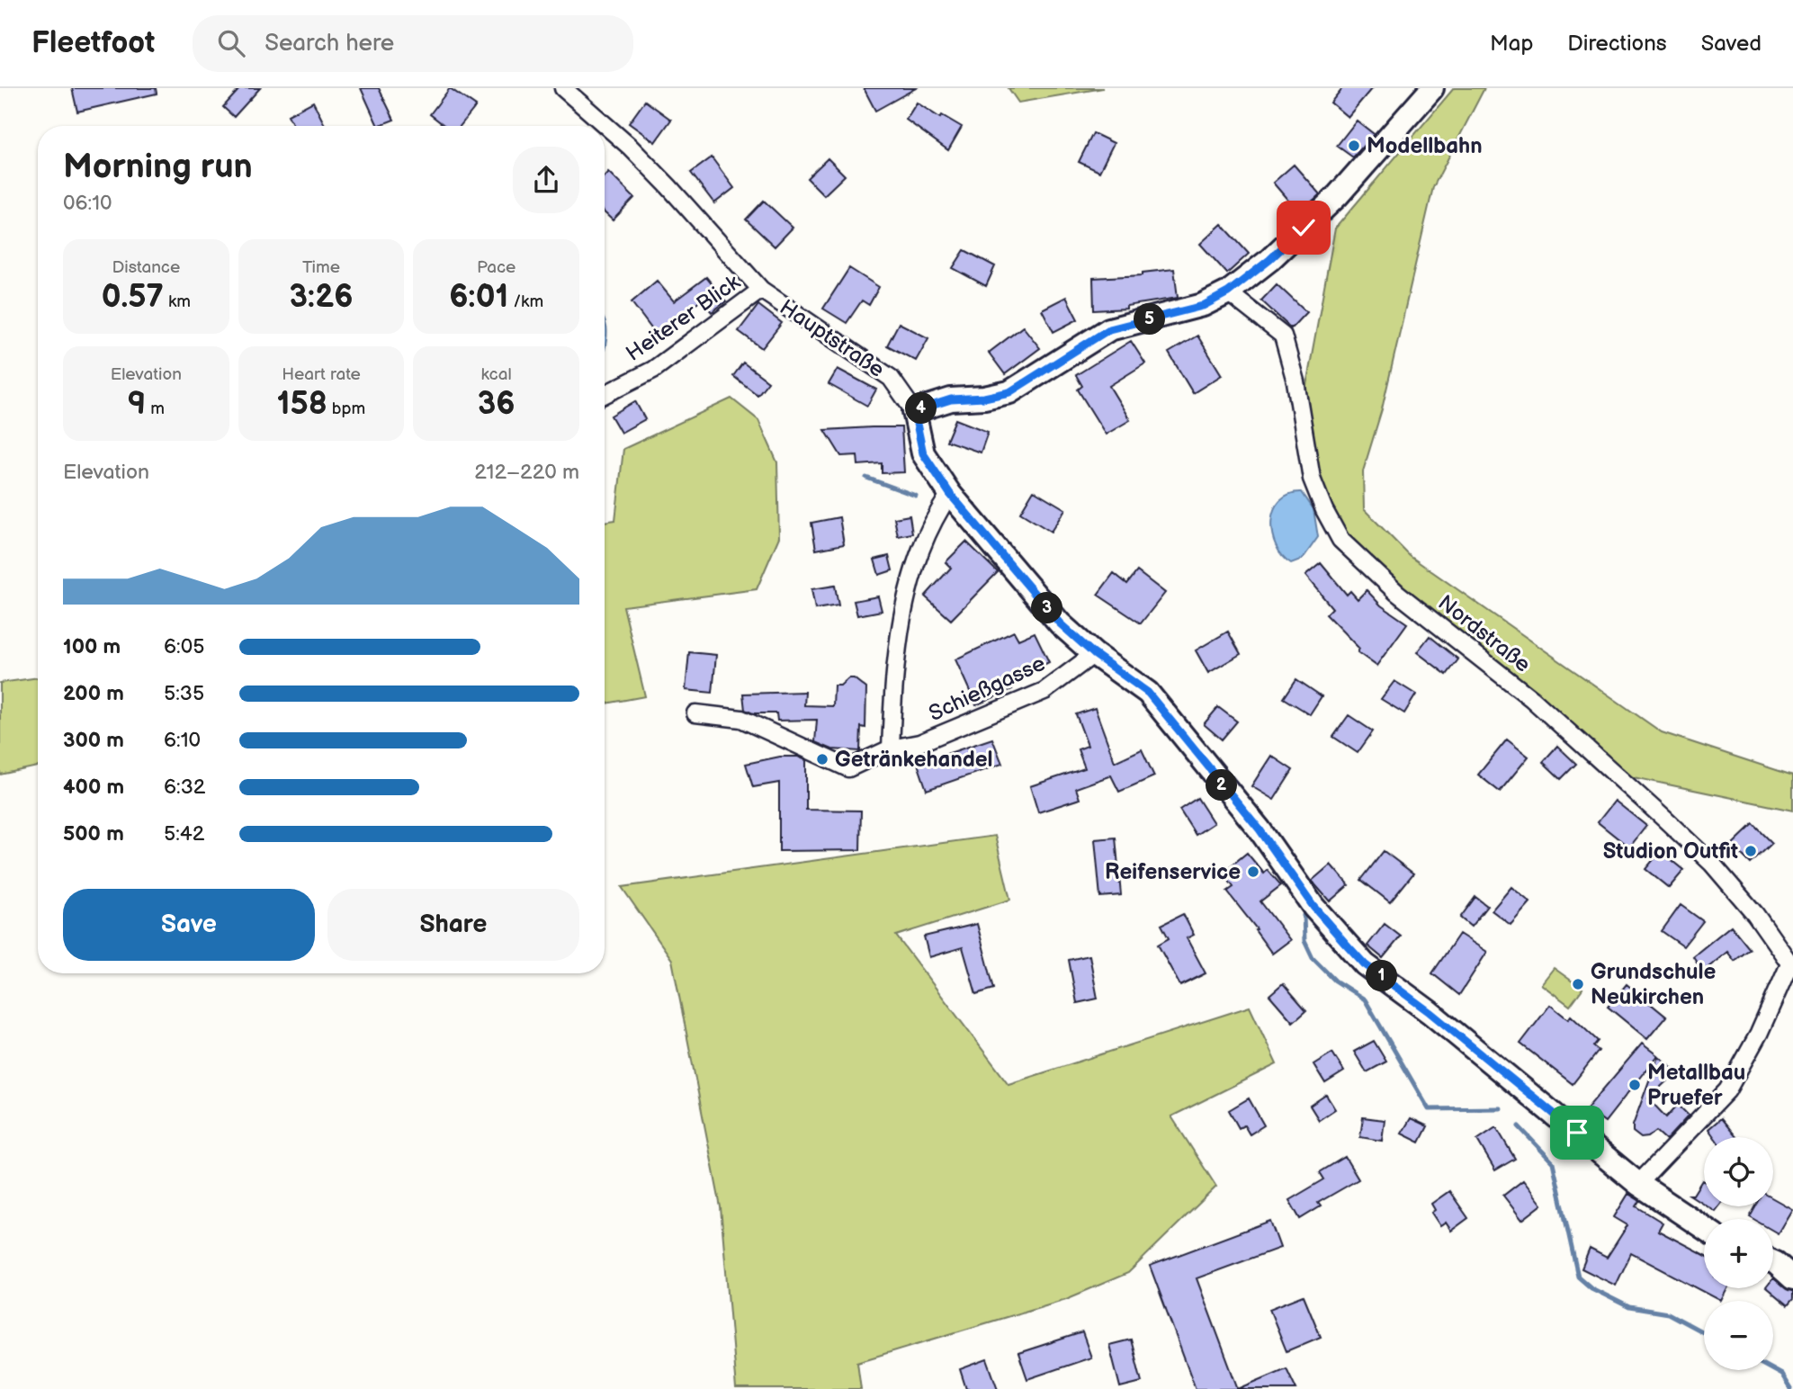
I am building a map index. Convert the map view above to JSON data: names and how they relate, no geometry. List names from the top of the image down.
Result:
{
  "streets": {
    "street": [
      "Heiterer Blick",
      "Hauptstraße",
      "Nordstraße",
      "Schießgasse"
    ]
  },
  "crossings": [
    ["Heiterer Blick", "Hauptstraße"],
    ["Hauptstraße", "Schießgasse"]
  ],
  "places": [
    "Modellbahn",
    "Getränkehandel",
    "Studion Outfit",
    "Reifenservice",
    "Grundschule Neukirchen",
    "Metallbau Pruefer"
  ],
  "page": {
    "header": "Fleetfoot",
    "search": "Search here",
    "nav": ["Map", "Directions", "Saved"],
    "heading": ["Morning run", "06:10"],
    "stats": [
      ["Distance", "0.57 km"],
      ["Time", "3:26"],
      ["Pace", "6:01 /km"],
      ["Elevation", "9 m"],
      ["Heart rate", "158 bpm"],
      ["kcal", "36"]
    ],
    "pins": [
      "5",
      "4",
      "3",
      "2",
      "1"
    ],
    "chart": ["Elevation", "212–220 m"],
    "list": [
      {
        "name": "100 m",
        "note": "6:05"
      },
      {
        "name": "200 m",
        "note": "5:35"
      },
      {
        "name": "300 m",
        "note": "6:10"
      },
      {
        "name": "400 m",
        "note": "6:32"
      },
      {
        "name": "500 m",
        "note": "5:42"
      }
    ],
    "buttons": ["Save", "Share"],
    "map_buttons": ["+", "−"]
  }
}
